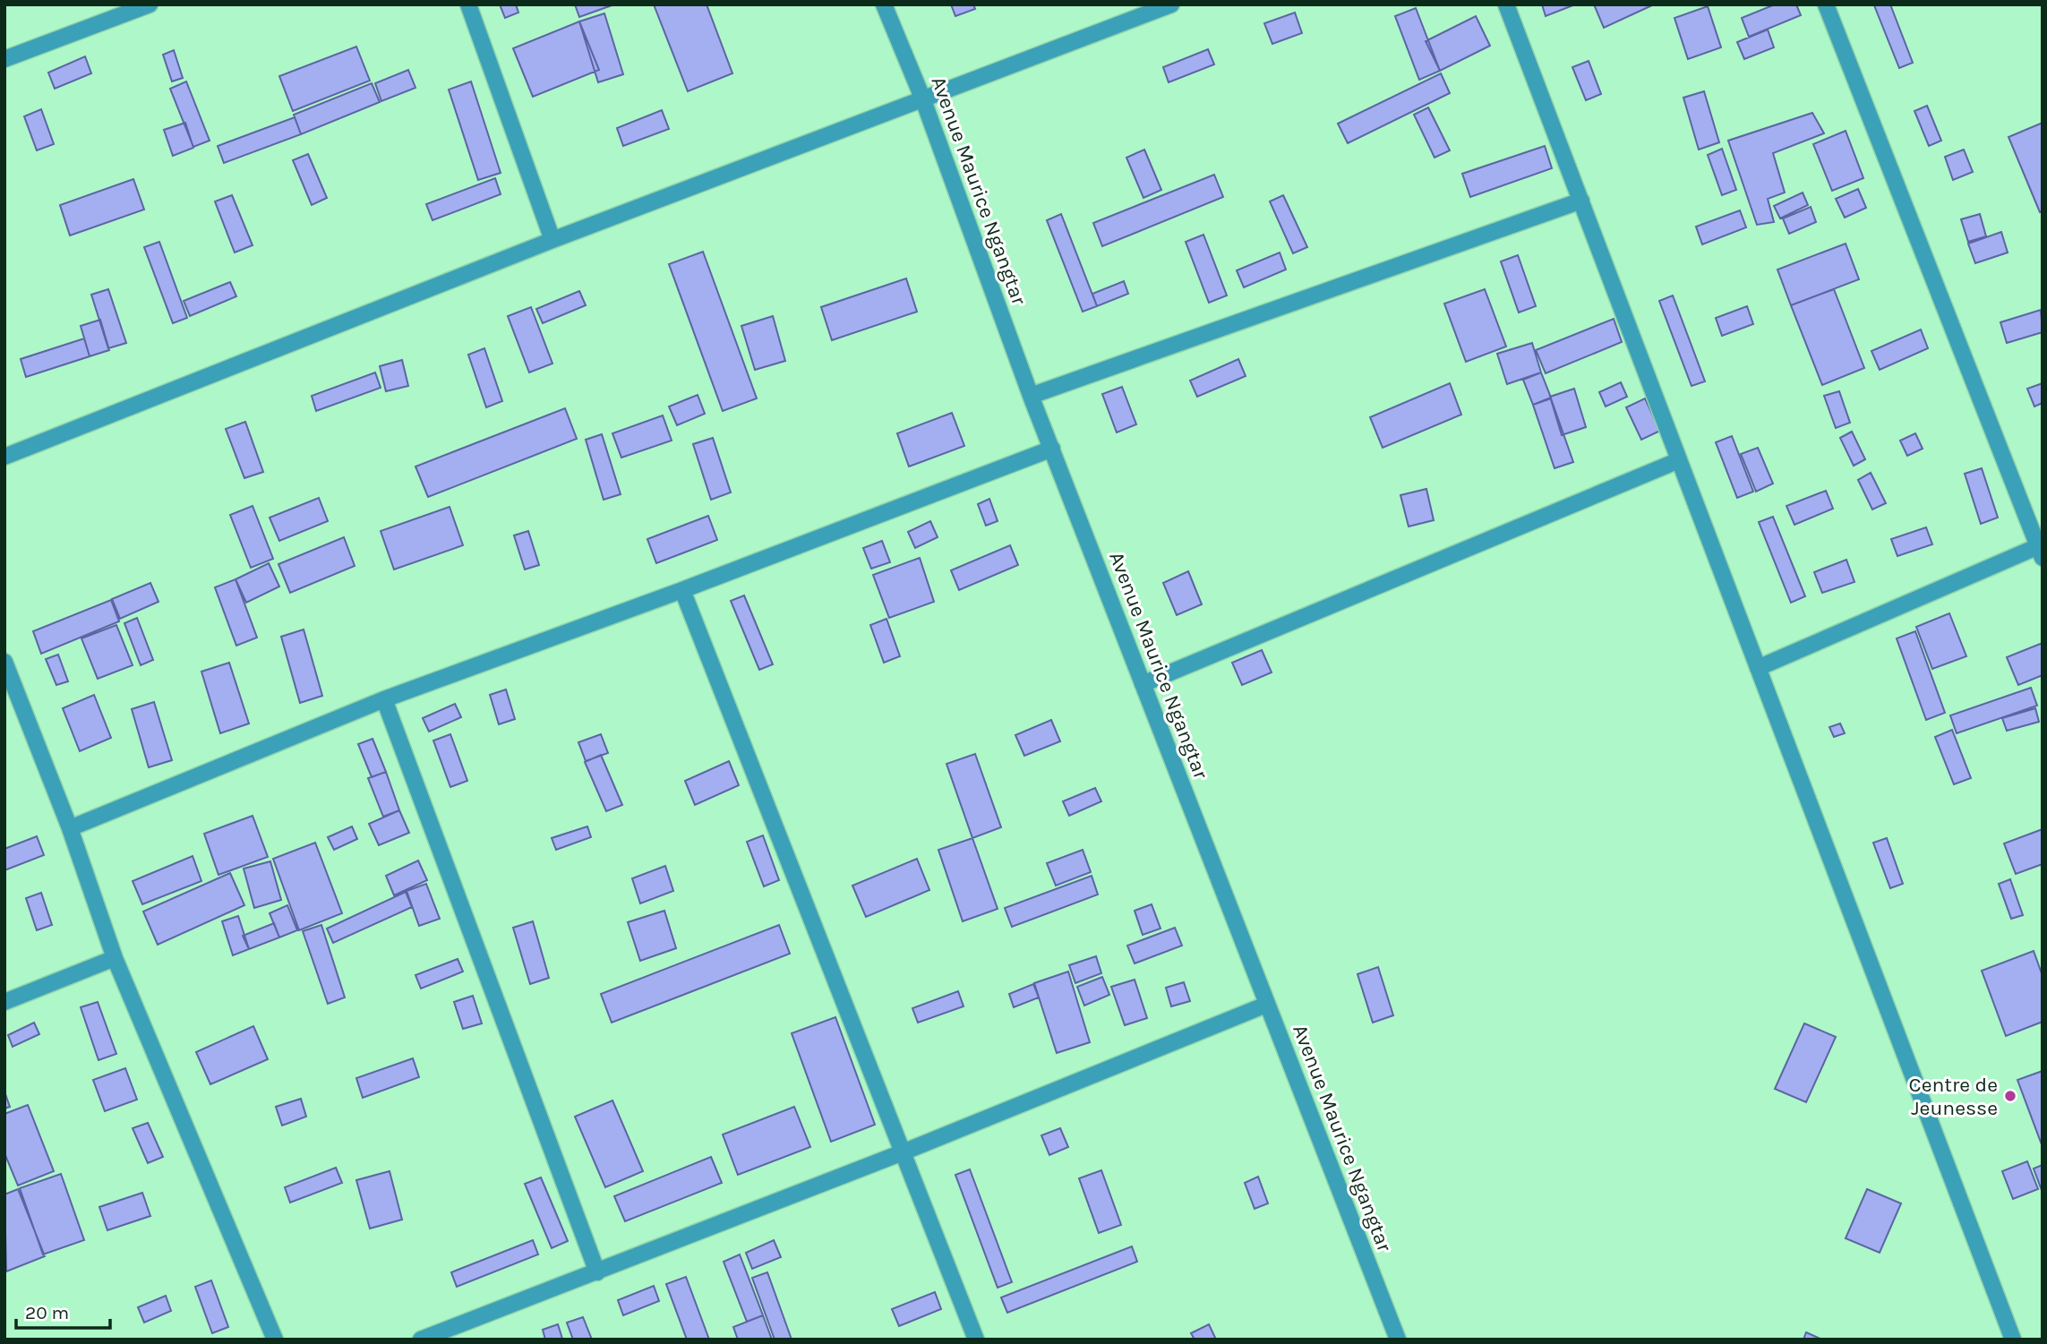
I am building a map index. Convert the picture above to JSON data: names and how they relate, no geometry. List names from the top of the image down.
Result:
{
  "streets": {
    "street": ["Avenue Maurice Ngangtar"]
  },
  "places": ["Centre de Jeunesse"],
  "scale_bar": "20 m"
}
